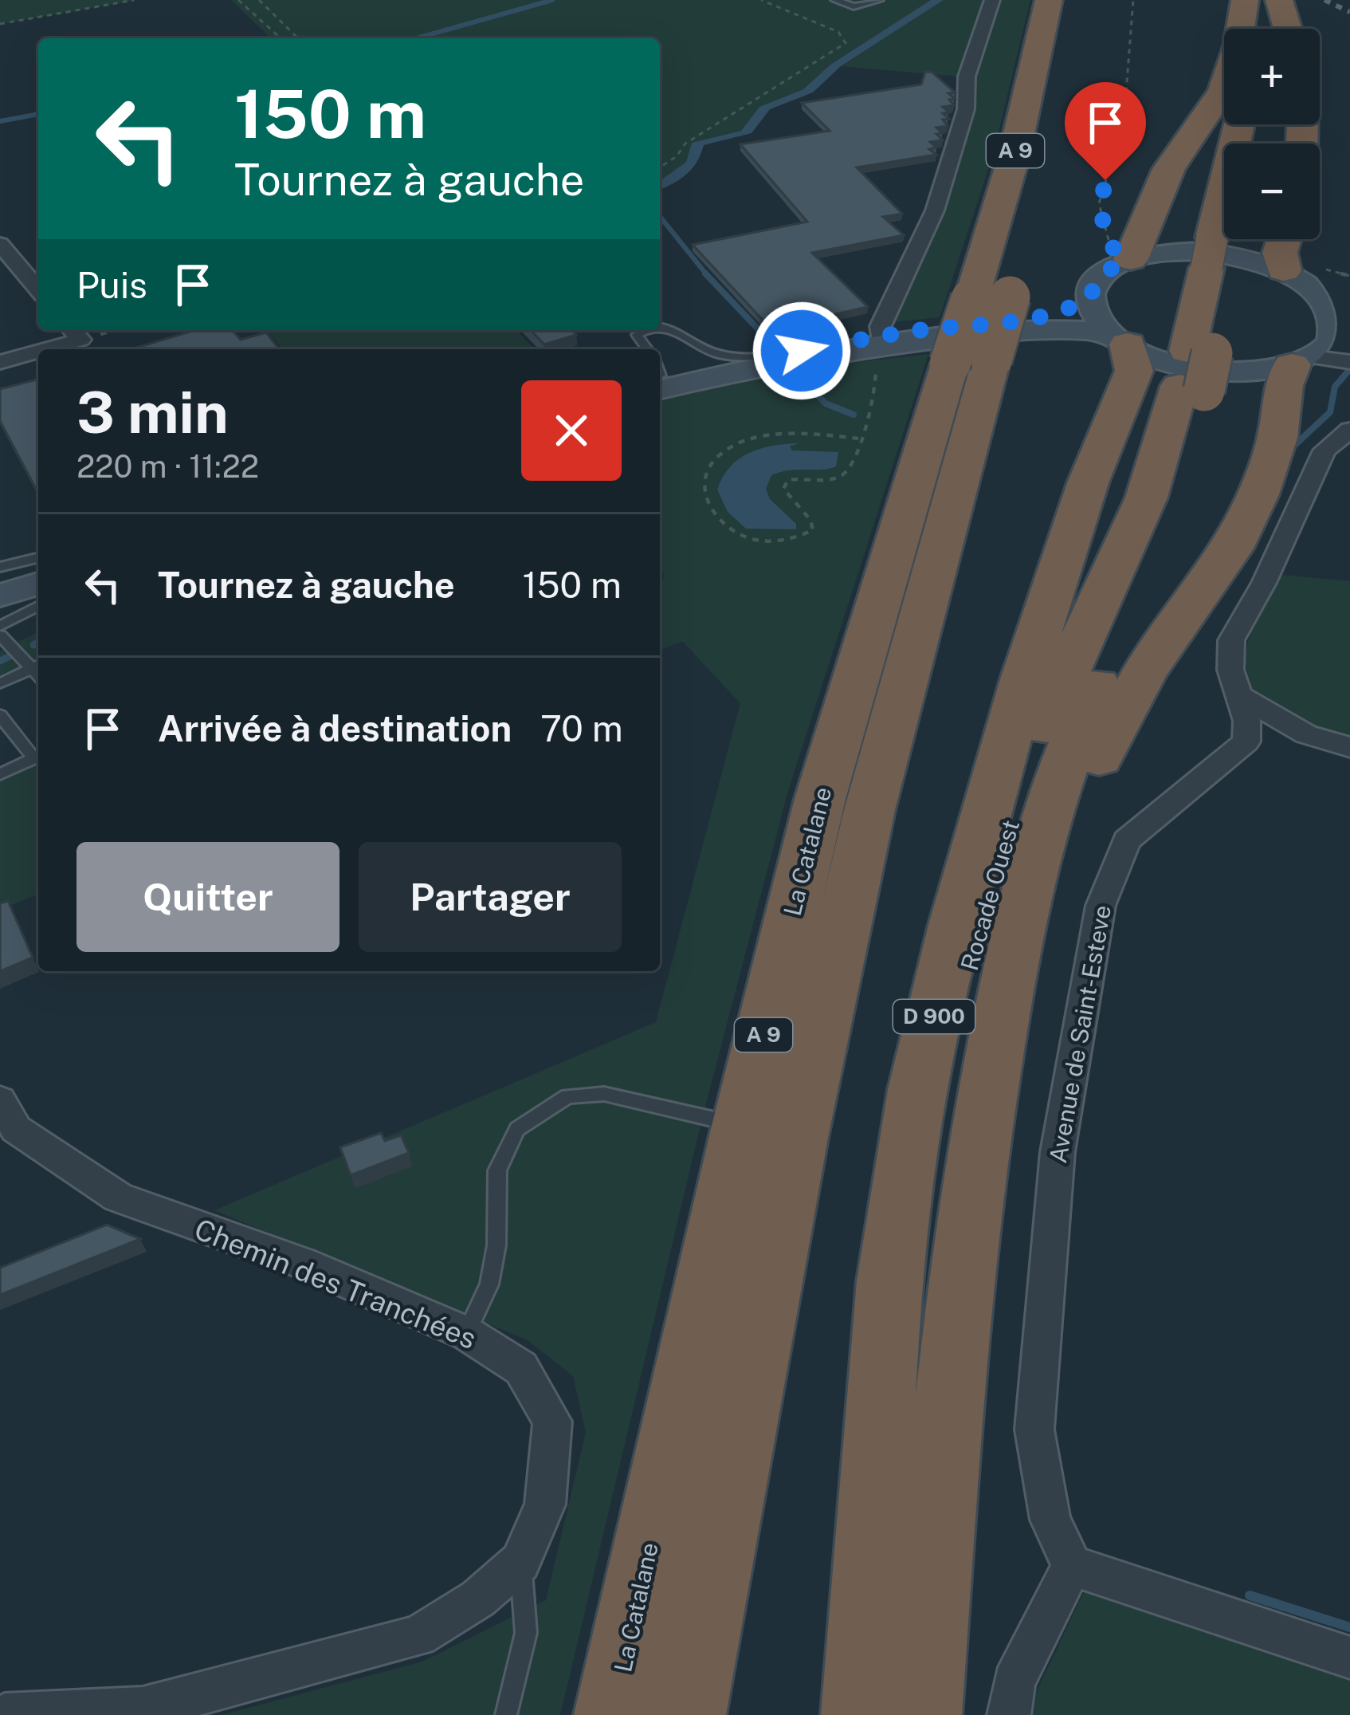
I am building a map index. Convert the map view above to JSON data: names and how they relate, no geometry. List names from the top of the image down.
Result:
{
  "streets": {
    "highway": [
      "A 9",
      "La Catalane",
      "Rocade Ouest",
      "D 900"
    ],
    "street": ["Avenue de Saint-Esteve", "Chemin des Tranchées"]
  },
  "crossings": [
    ["Rocade Ouest", "D 900"]
  ],
  "page": {
    "map_buttons": ["+", "−"],
    "turn": ["150 m", "Tournez à gauche"],
    "then": "Puis",
    "heading": ["3 min", "220 m · 11:22"],
    "list": [
      {
        "name": "Tournez à gauche",
        "value": "150 m"
      },
      {
        "name": "Arrivée à destination",
        "value": "70 m"
      }
    ],
    "buttons": ["Quitter", "Partager"]
  }
}
